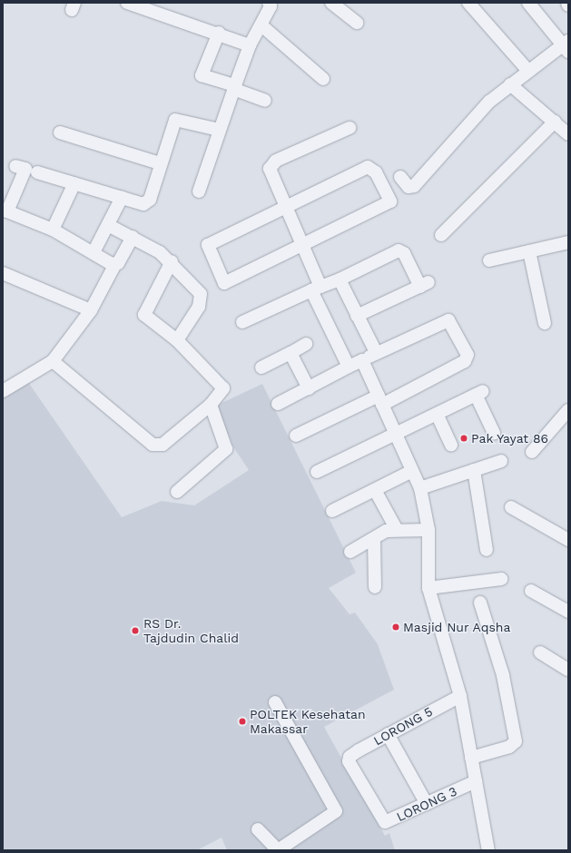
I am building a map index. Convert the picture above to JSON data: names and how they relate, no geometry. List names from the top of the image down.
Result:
{
  "streets": {
    "street": ["LORONG 5", "LORONG 3"]
  },
  "crossings": [
    ["LORONG 5", "LORONG 3"]
  ],
  "places": [
    "Pak Yayat 86",
    "Masjid Nur Aqsha",
    "RS Dr. Tajdudin Chalid",
    "POLTEK Kesehatan Makassar"
  ]
}
